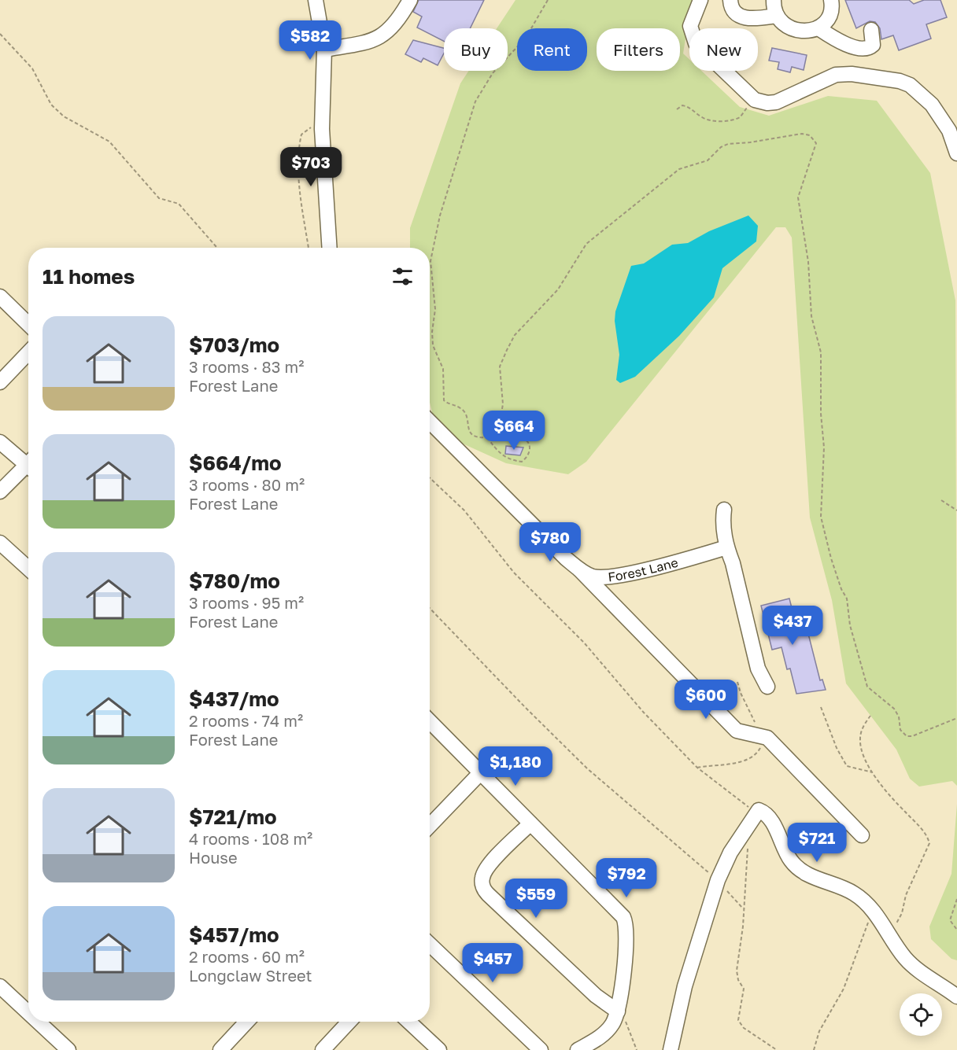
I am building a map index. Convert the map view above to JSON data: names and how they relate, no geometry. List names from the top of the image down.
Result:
{
  "streets": {
    "street": ["Forest Lane"]
  },
  "page": {
    "price": [
      "$582",
      "$703",
      "$664",
      "$780",
      "$437",
      "$600",
      "$1,180",
      "$721",
      "$792",
      "$559",
      "$457"
    ],
    "chip": [
      "Buy",
      "Rent",
      "Filters",
      "New"
    ],
    "heading": "11 homes",
    "list": [
      {
        "name": "$703/mo",
        "note": "3 rooms · 83 m² · Forest Lane"
      },
      {
        "name": "$664/mo",
        "note": "3 rooms · 80 m² · Forest Lane"
      },
      {
        "name": "$780/mo",
        "note": "3 rooms · 95 m² · Forest Lane"
      },
      {
        "name": "$437/mo",
        "note": "2 rooms · 74 m² · Forest Lane"
      },
      {
        "name": "$721/mo",
        "note": "4 rooms · 108 m² · House"
      },
      {
        "name": "$457/mo",
        "note": "2 rooms · 60 m² · Longclaw Street"
      }
    ]
  }
}
